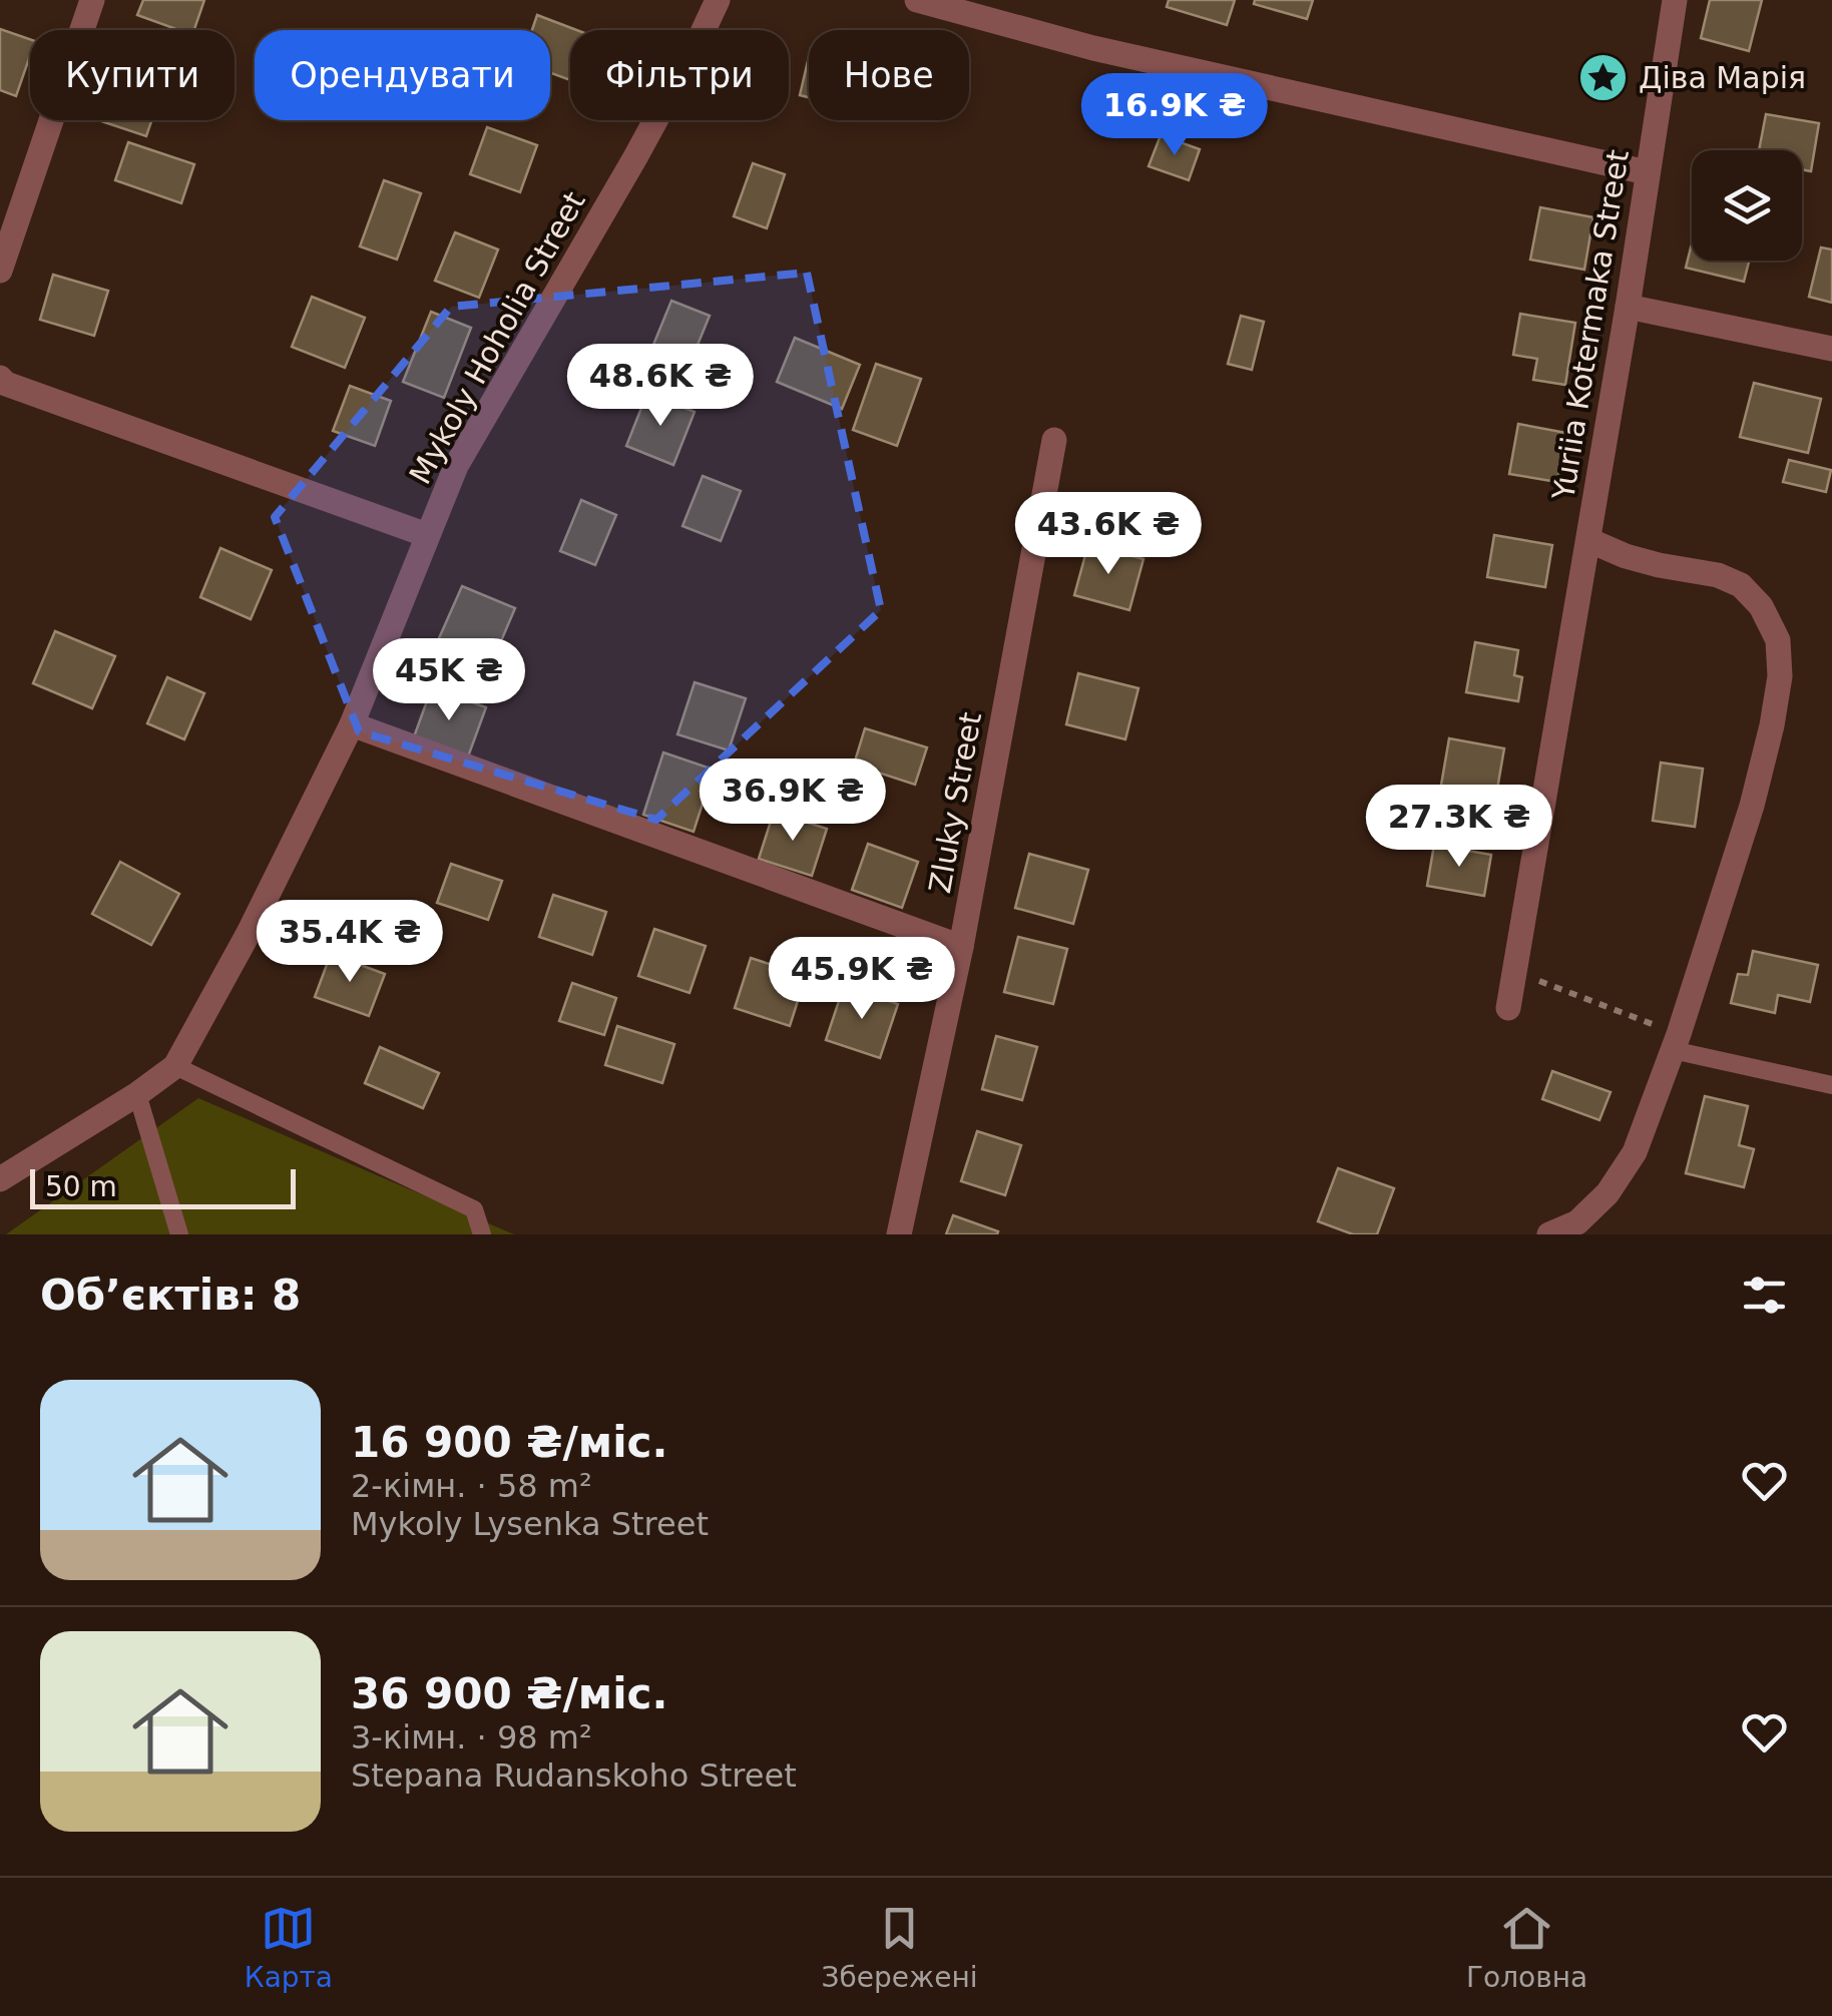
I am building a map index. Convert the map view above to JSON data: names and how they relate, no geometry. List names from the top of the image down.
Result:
{
  "streets": {
    "street": ["Yuriia Kotermaka Street", "Mykoly Hoholia Street", "Zluky Street"]
  },
  "places": {
    "place": ["Діва Марія"]
  },
  "scale_bar": "50 m",
  "page": {
    "chip": [
      "Купити",
      "Орендувати",
      "Фільтри",
      "Нове"
    ],
    "price": [
      "16.9K ₴",
      "48.6K ₴",
      "43.6K ₴",
      "45K ₴",
      "36.9K ₴",
      "27.3K ₴",
      "35.4K ₴",
      "45.9K ₴"
    ],
    "scale": "50 m",
    "heading": "Об’єктів: 8",
    "list": [
      {
        "name": "16 900 ₴/міс.",
        "note": "2-кімн. · 58 m² · Mykoly Lysenka Street"
      },
      {
        "name": "36 900 ₴/міс.",
        "note": "3-кімн. · 98 m² · Stepana Rudanskoho Street"
      }
    ],
    "tabs": ["Карта", "Збережені", "Головна"]
  }
}
